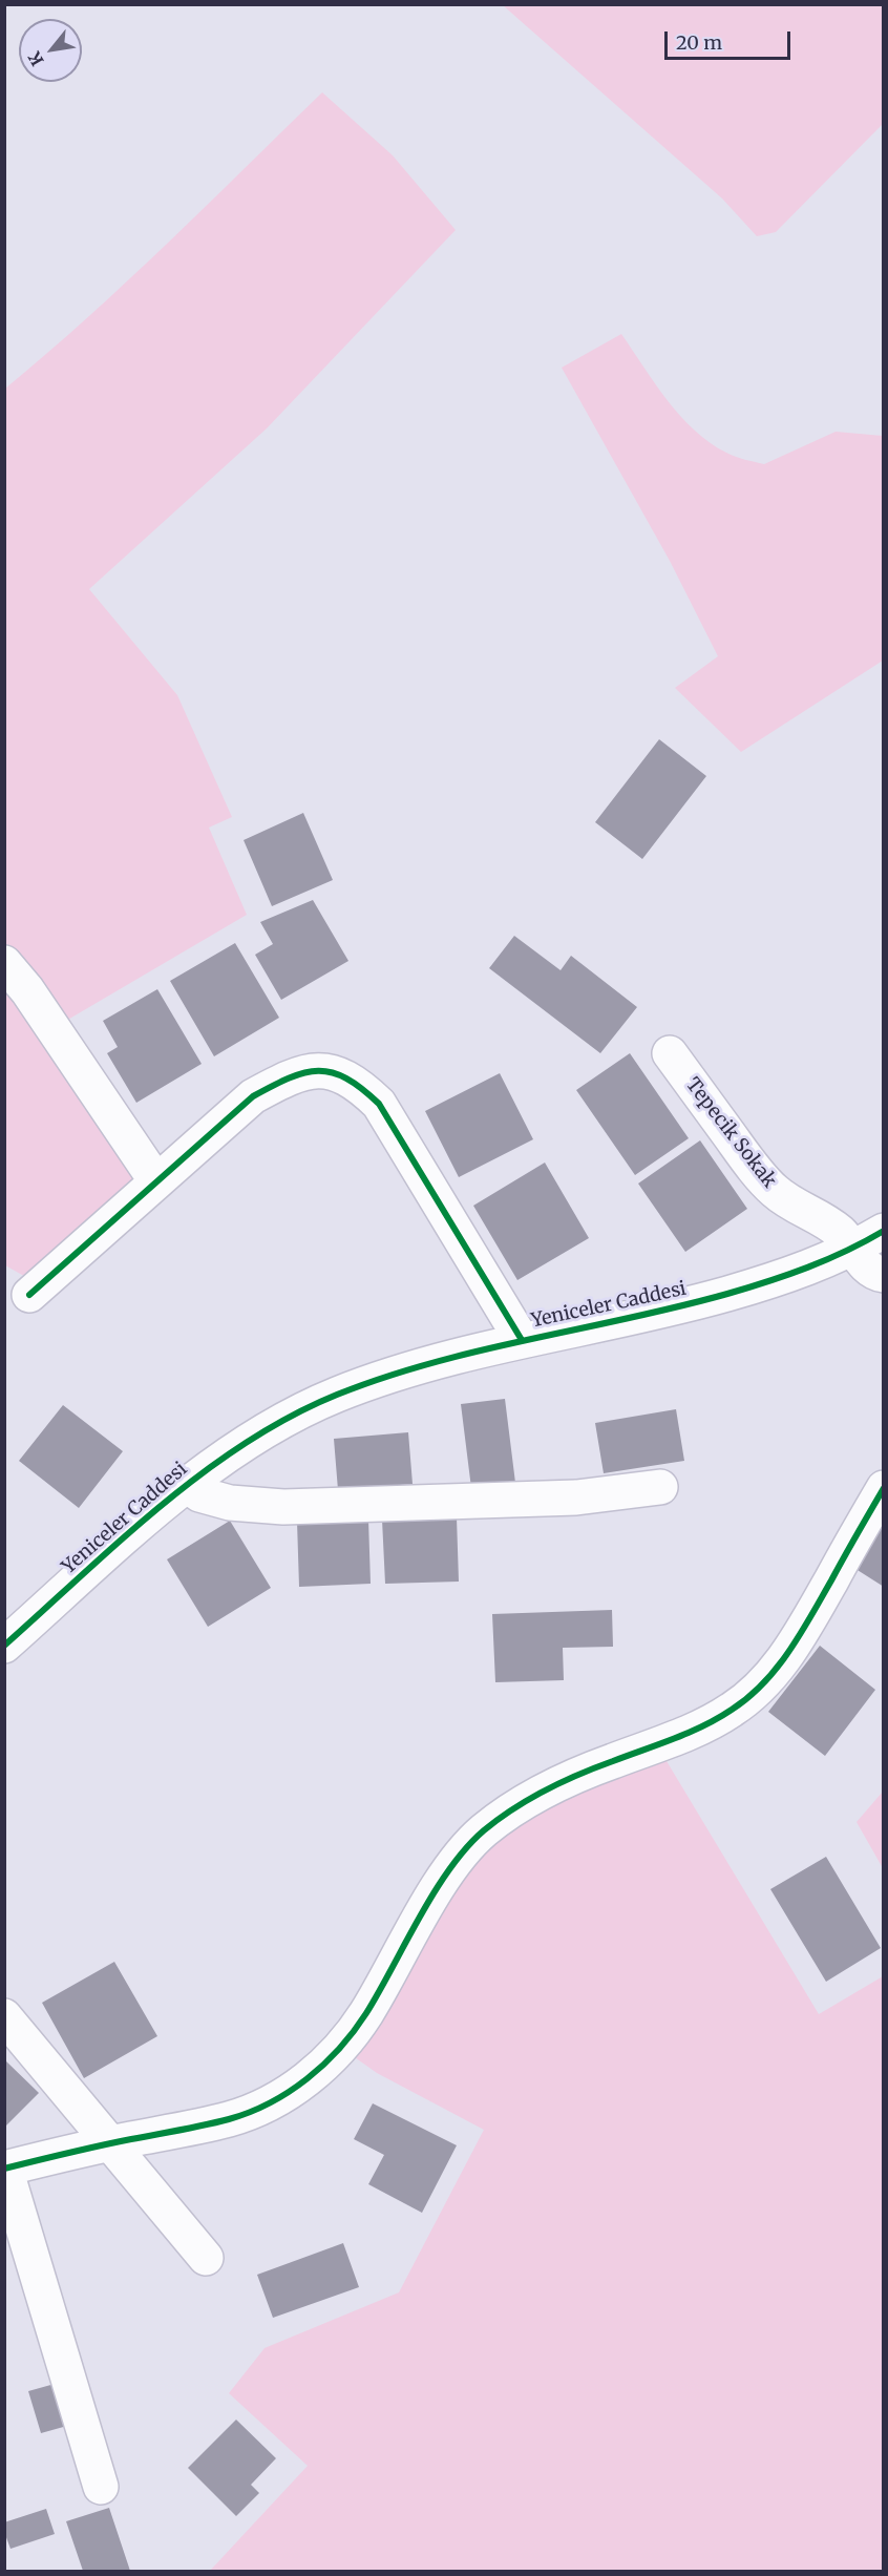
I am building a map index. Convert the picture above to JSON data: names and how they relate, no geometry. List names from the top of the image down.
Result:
{
  "streets": {
    "street": ["Tepecik Sokak", "Yeniceler Caddesi"]
  },
  "crossings": [
    ["Tepecik Sokak", "Yeniceler Caddesi"]
  ],
  "scale_bar": "20 m",
  "north": "bottom left"
}
